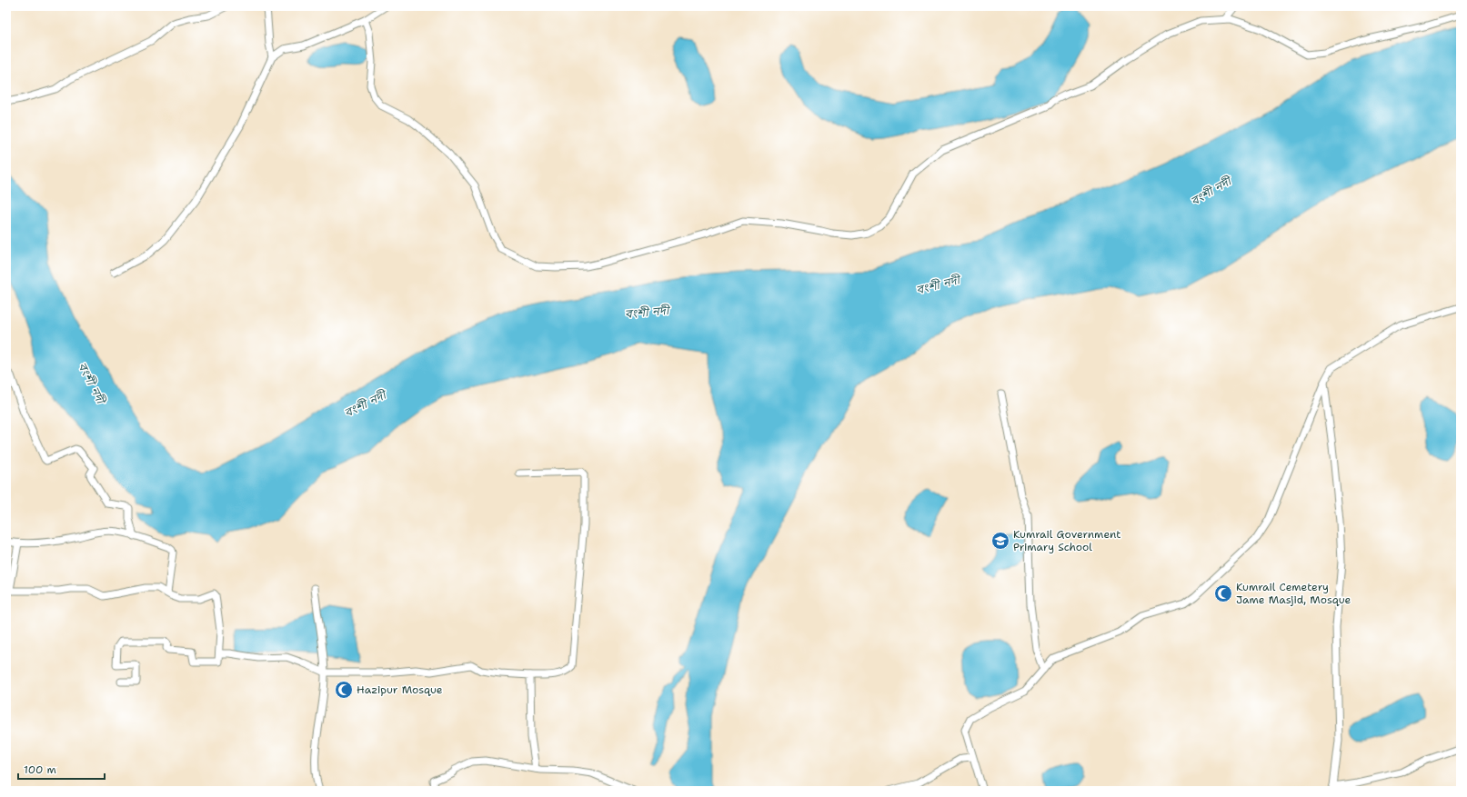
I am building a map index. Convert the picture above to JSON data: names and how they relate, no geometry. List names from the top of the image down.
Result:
{
  "water": ["বংশী নদী"],
  "places": {
    "school or university": ["Kumrail Government Primary School"],
    "mosque": ["Kumrail Cemetery Jame Masjid, Mosque", "Hazipur Mosque"]
  },
  "scale_bar": "100 m"
}
